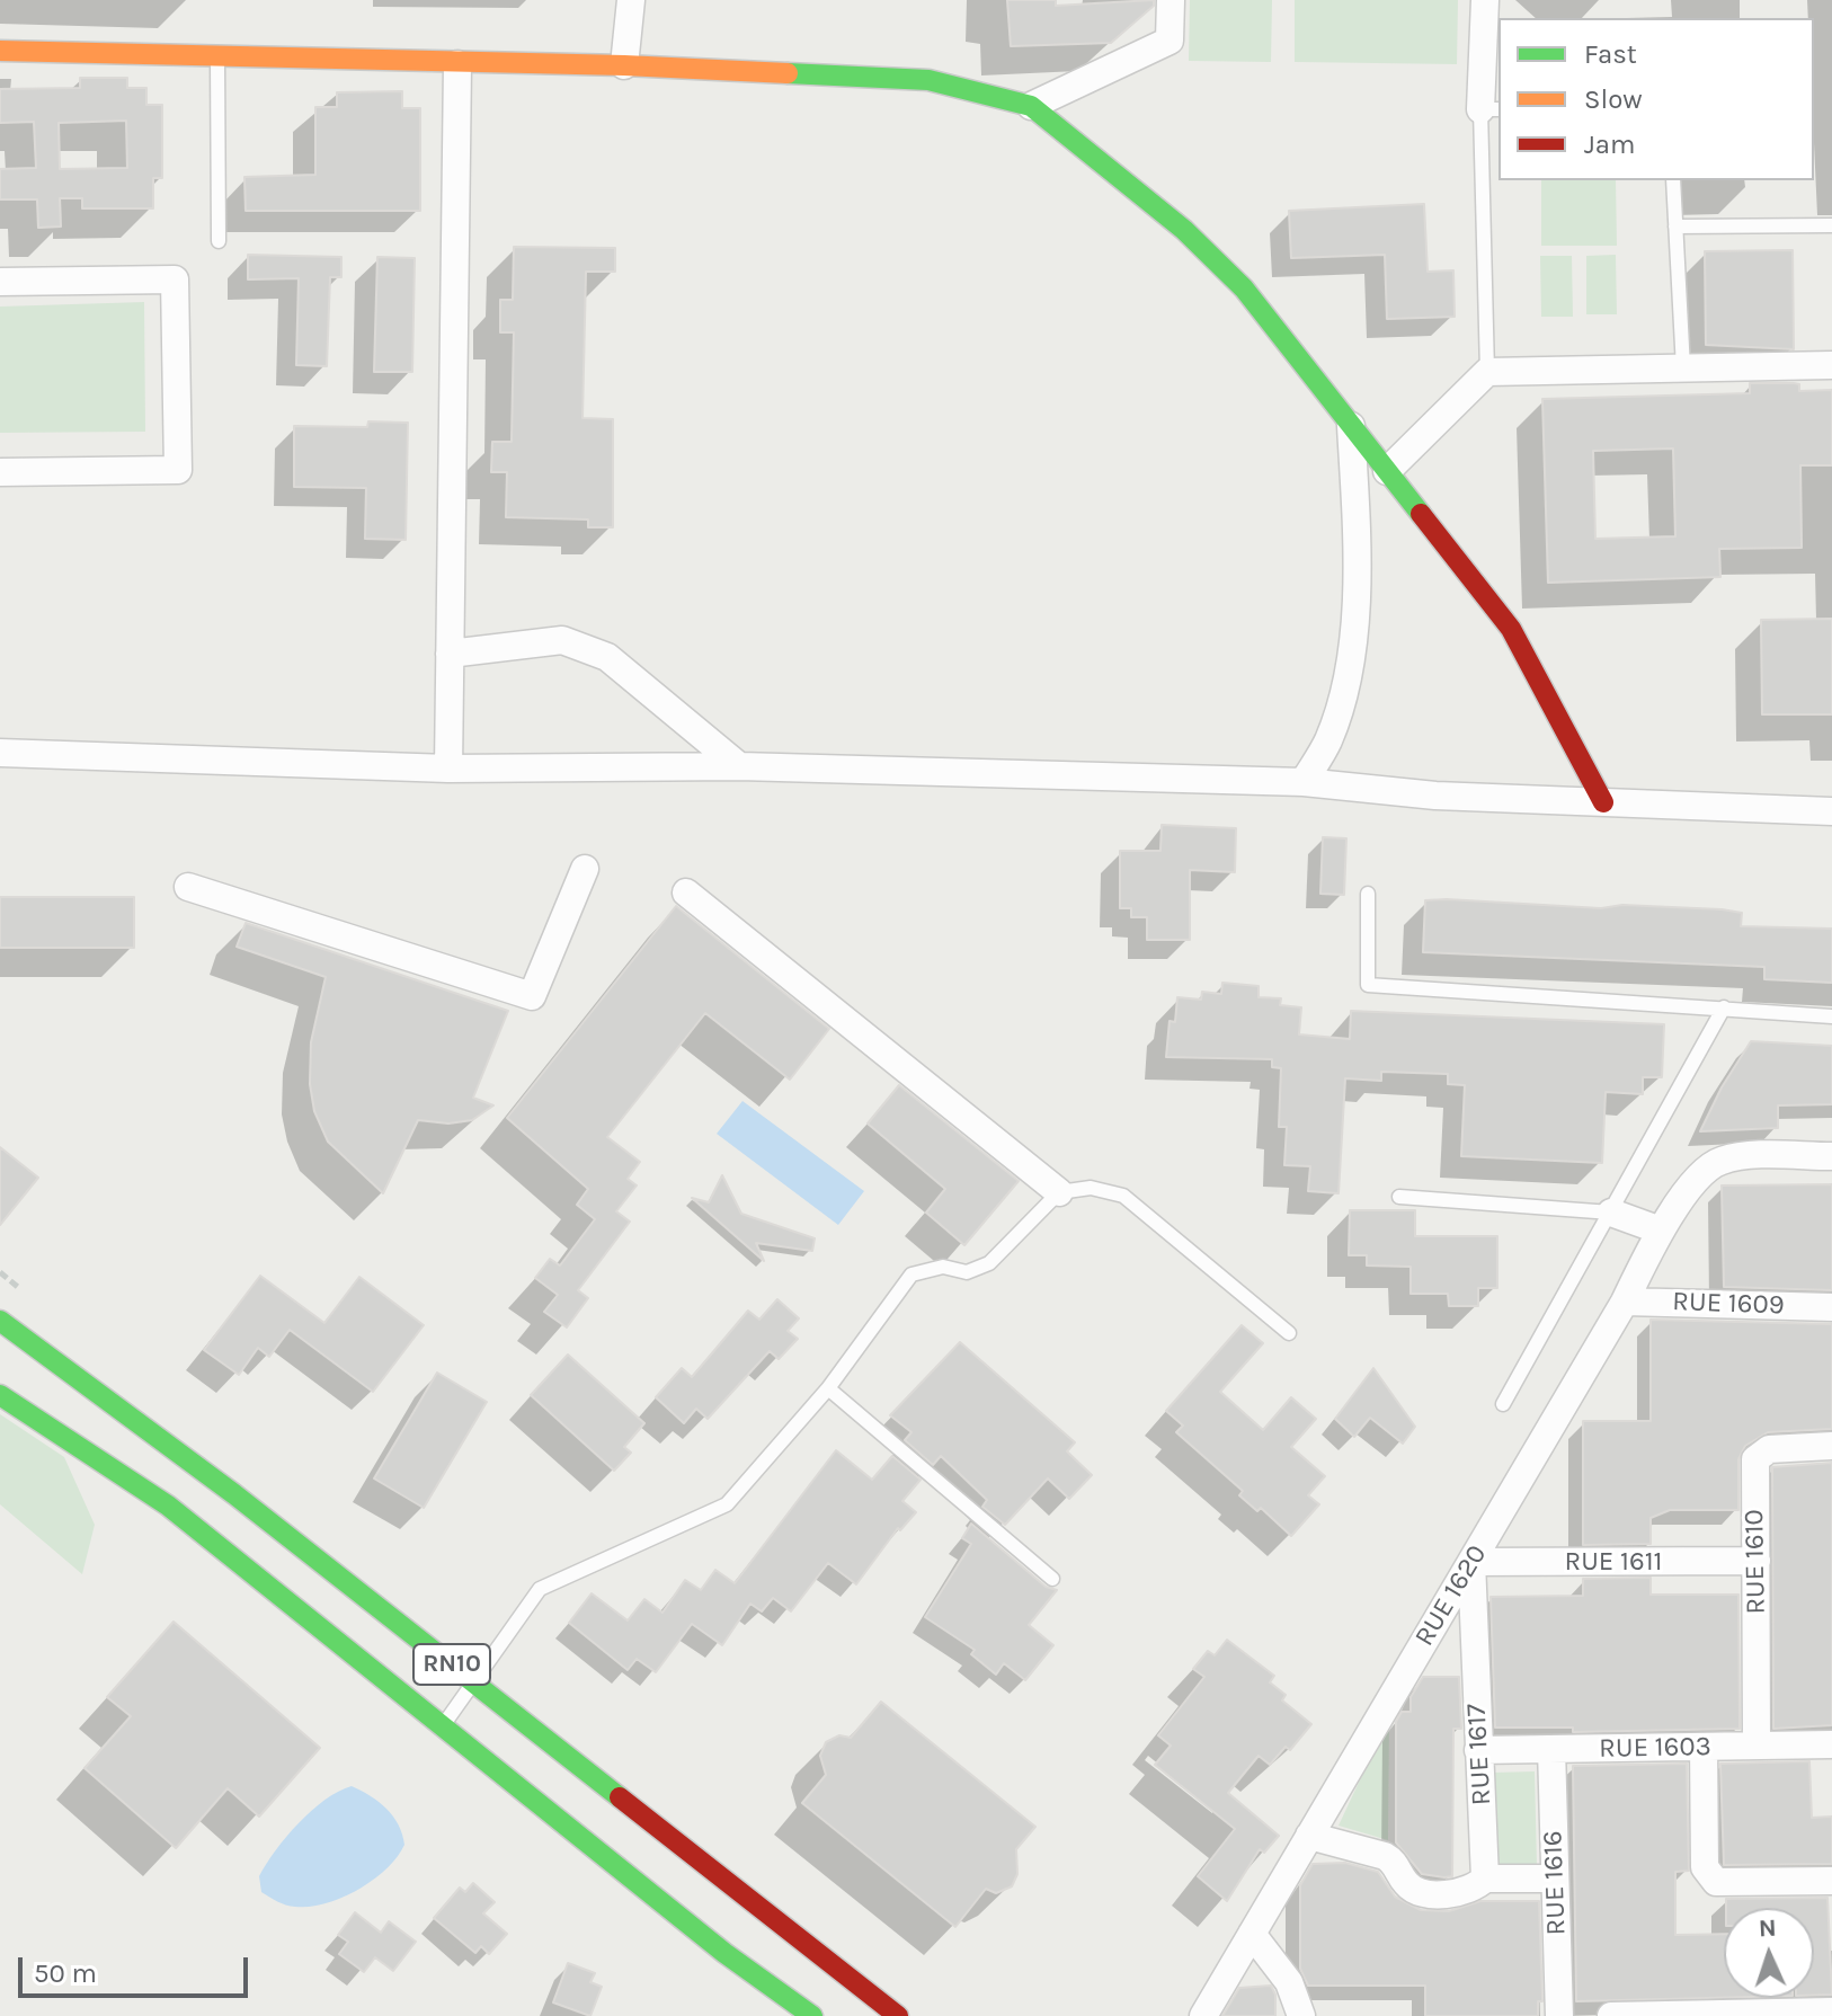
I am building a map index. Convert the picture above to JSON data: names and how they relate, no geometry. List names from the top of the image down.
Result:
{
  "streets": {
    "main road": ["RN10"],
    "street": [
      "RUE 1609",
      "RUE 1611",
      "RUE 1610",
      "RUE 1620",
      "RUE 1603",
      "RUE 1617",
      "RUE 1616"
    ]
  },
  "crossings": [
    ["RUE 1609", "RUE 1620"],
    ["RUE 1611", "RUE 1610"],
    ["RUE 1611", "RUE 1620"],
    ["RUE 1611", "RUE 1617"],
    ["RUE 1610", "RUE 1603"],
    ["RUE 1620", "RUE 1617"],
    ["RUE 1603", "RUE 1617"],
    ["RUE 1603", "RUE 1616"]
  ],
  "legend": ["Fast", "Slow", "Jam"],
  "scale_bar": "50 m",
  "north": "top"
}
